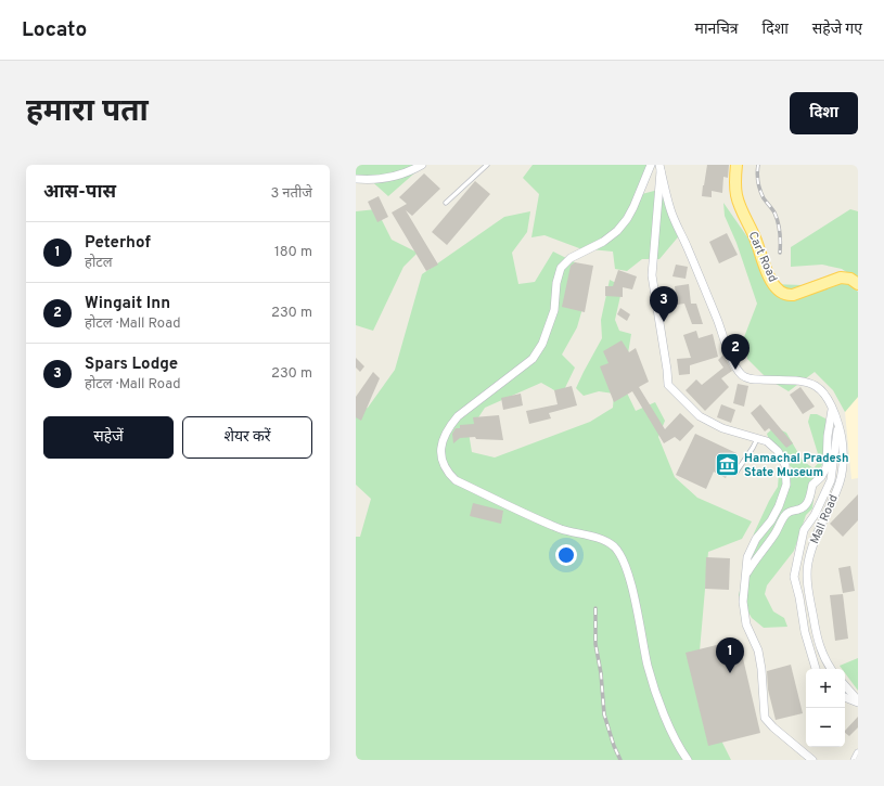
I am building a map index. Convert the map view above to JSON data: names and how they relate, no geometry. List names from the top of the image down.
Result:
{
  "streets": {
    "main road": ["Cart Road"],
    "street": ["Mall Road"]
  },
  "places": {
    "museum": ["Hamachal Pradesh State Museum"]
  },
  "page": {
    "header": "Locato",
    "nav": ["मानचित्र", "दिशा", "सहेजे गए"],
    "buttons": [
      "दिशा",
      ["सहेजें", "शेयर करें"]
    ],
    "title": "हमारा पता",
    "heading": ["आस-पास", "3 नतीजे"],
    "list": [
      {
        "mark": "1",
        "name": "Peterhof",
        "note": "होटल",
        "value": "180 m"
      },
      {
        "mark": "2",
        "name": "Wingait Inn",
        "note": "होटल · Mall Road",
        "value": "230 m"
      },
      {
        "mark": "3",
        "name": "Spars Lodge",
        "note": "होटल · Mall Road",
        "value": "230 m"
      }
    ],
    "pins": ["3", "2", "1"],
    "map_buttons": ["+", "−"]
  }
}
